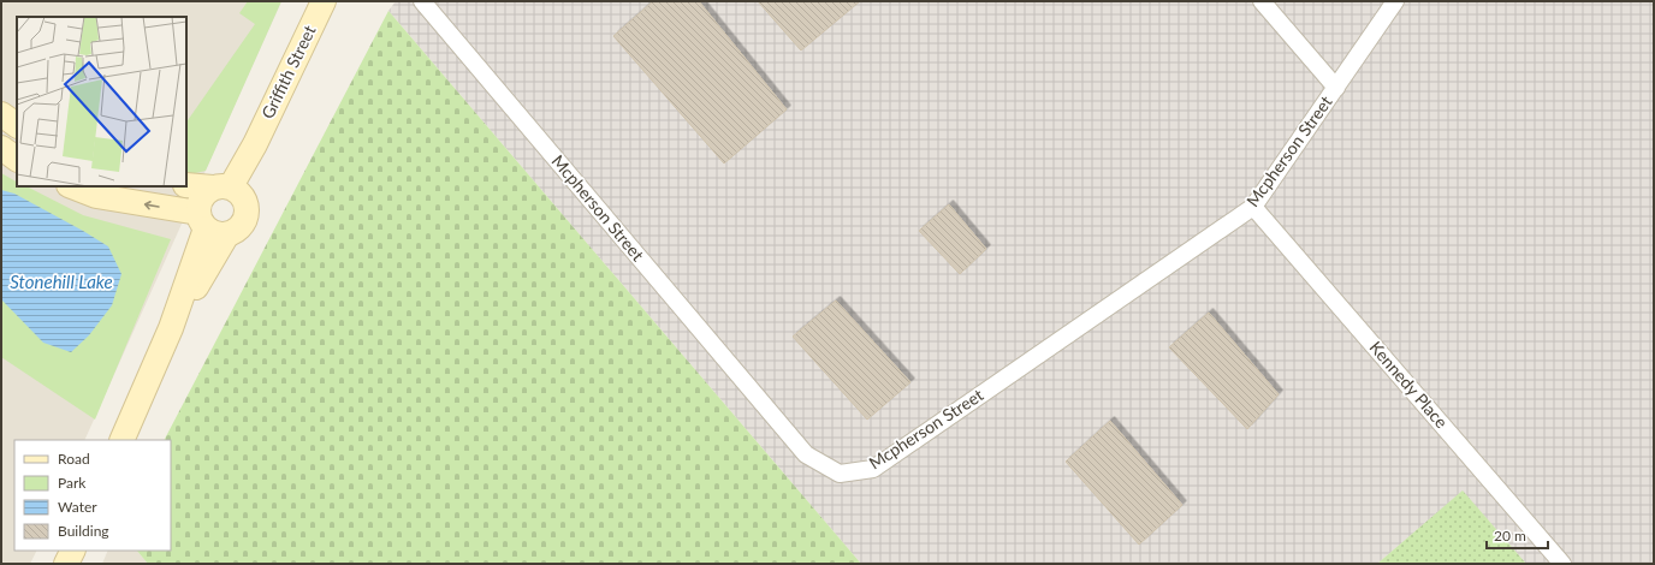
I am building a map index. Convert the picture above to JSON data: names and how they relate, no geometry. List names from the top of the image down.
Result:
{
  "streets": {
    "street": ["Griffith Street", "Mcpherson Street", "Kennedy Place"]
  },
  "crossings": [
    ["Mcpherson Street", "Kennedy Place"]
  ],
  "water": ["Stonehill Lake"],
  "legend": [
    "Road",
    "Park",
    "Water",
    "Building"
  ],
  "scale_bar": "20 m"
}
